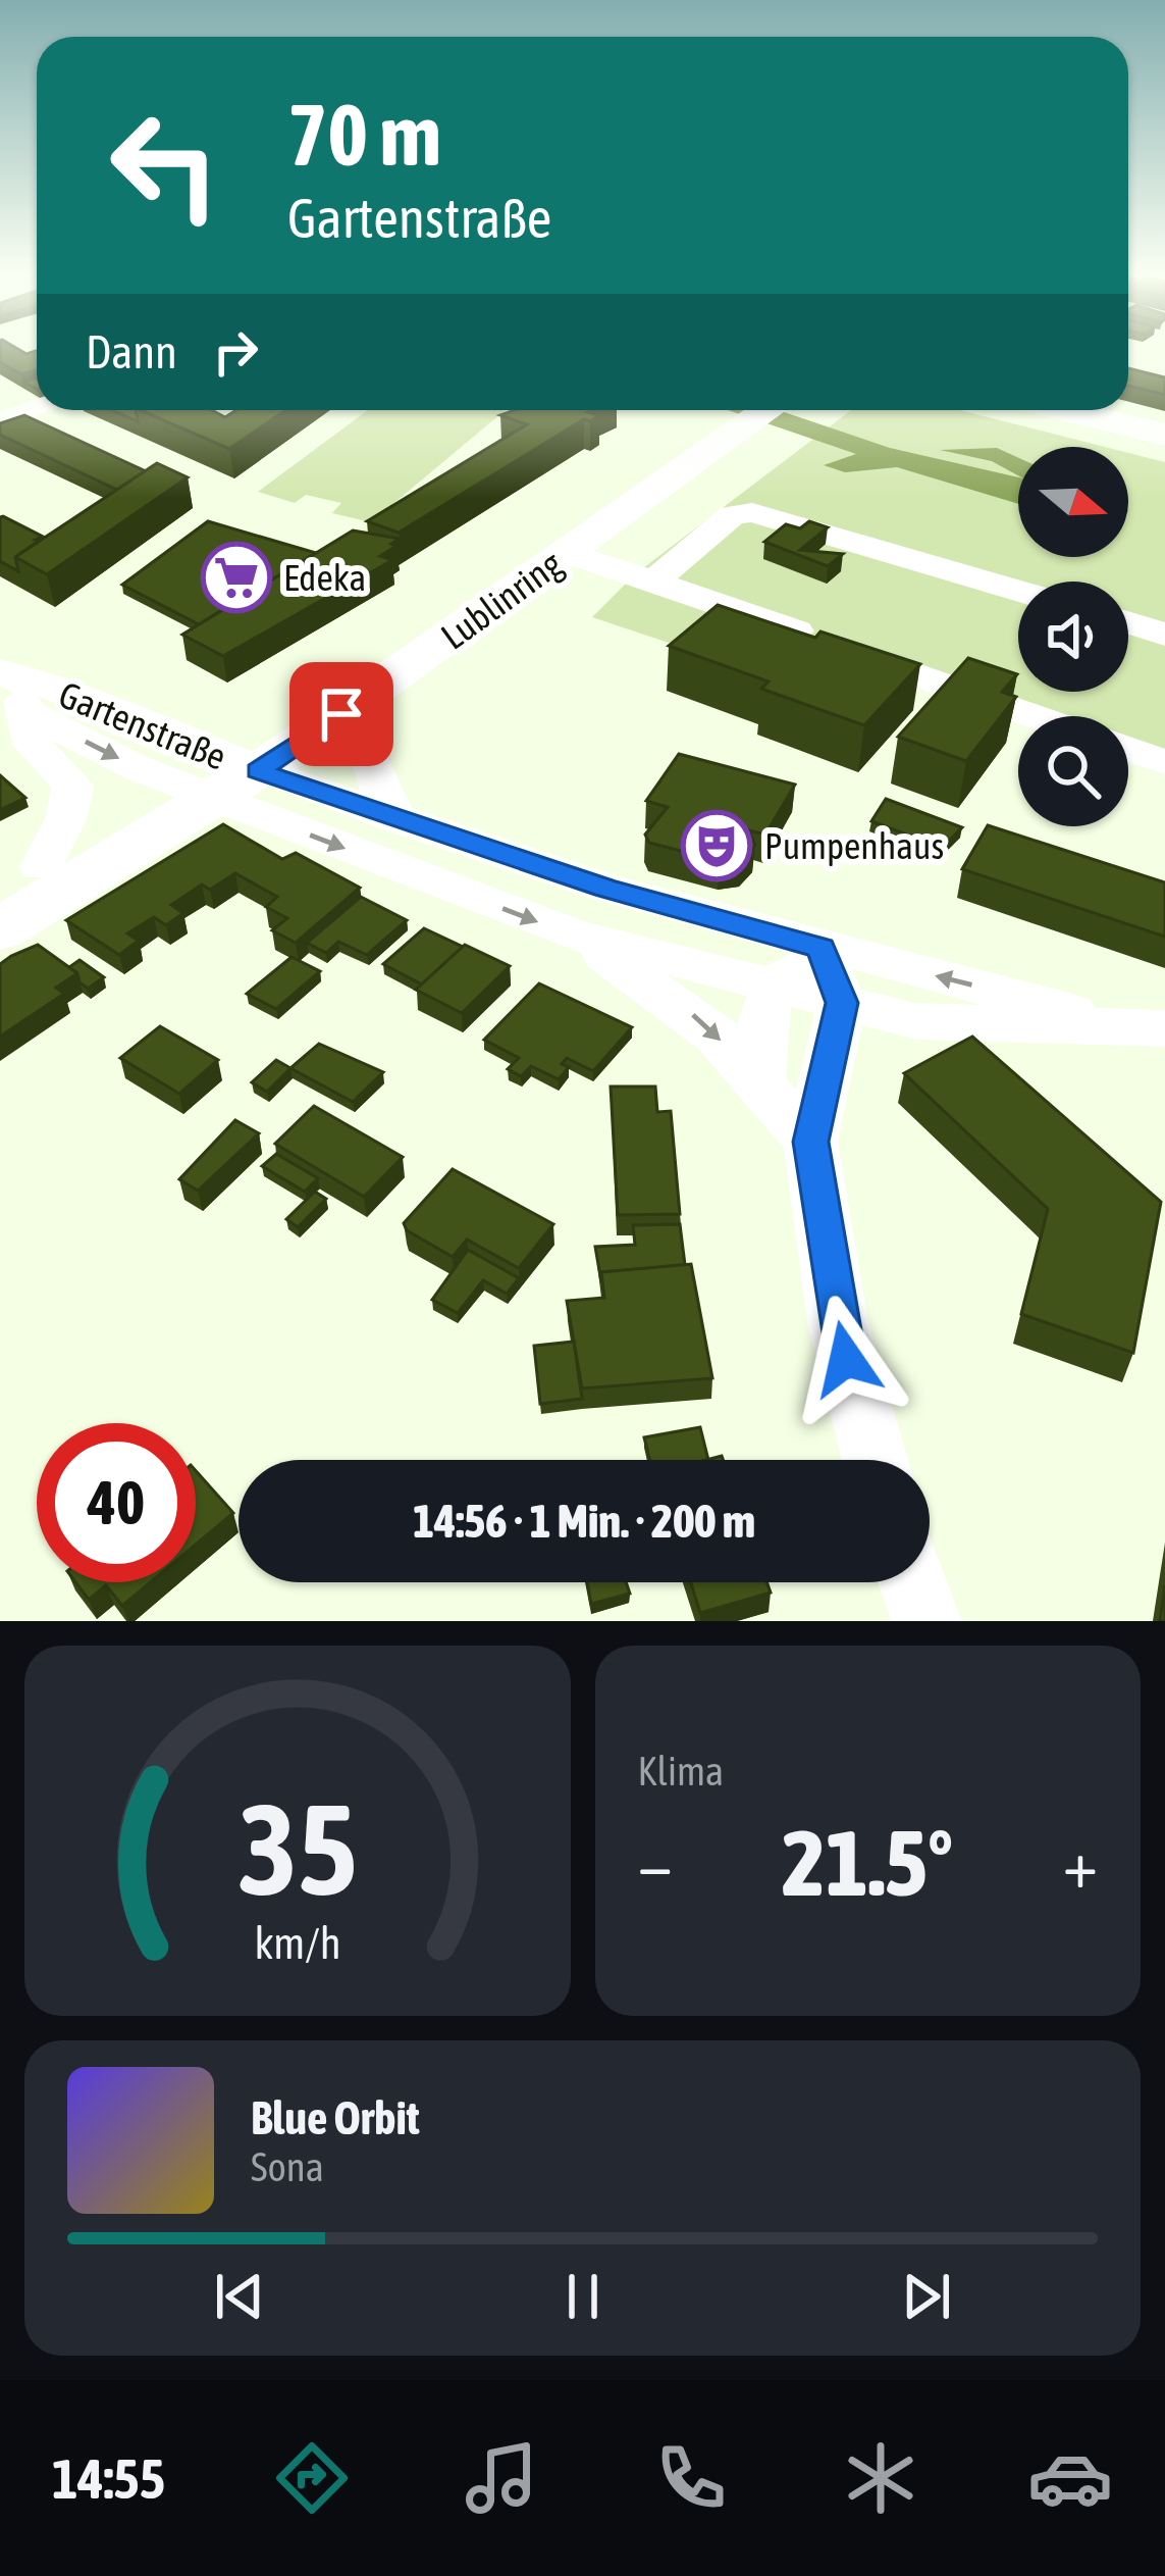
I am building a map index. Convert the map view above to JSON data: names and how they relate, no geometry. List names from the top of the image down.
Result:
{
  "streets": {
    "main road": ["Lublinring"],
    "street": ["Gartenstraße"]
  },
  "crossings": [
    ["Lublinring", "Gartenstraße"]
  ],
  "places": {
    "supermarket": ["Edeka"],
    "theatre": ["Pumpenhaus"]
  },
  "north": "right",
  "page": {
    "turn": ["70 m", "Gartenstraße"],
    "then": "Dann",
    "limit": "40",
    "trip": "14:56 · 1 Min. · 200 m",
    "tile": "Klima",
    "heat": ["−", "21.5°", "+"],
    "song": ["Blue Orbit", "Sona"],
    "tabs": "14:55",
    "gauge": ["35", "km/h"]
  }
}
